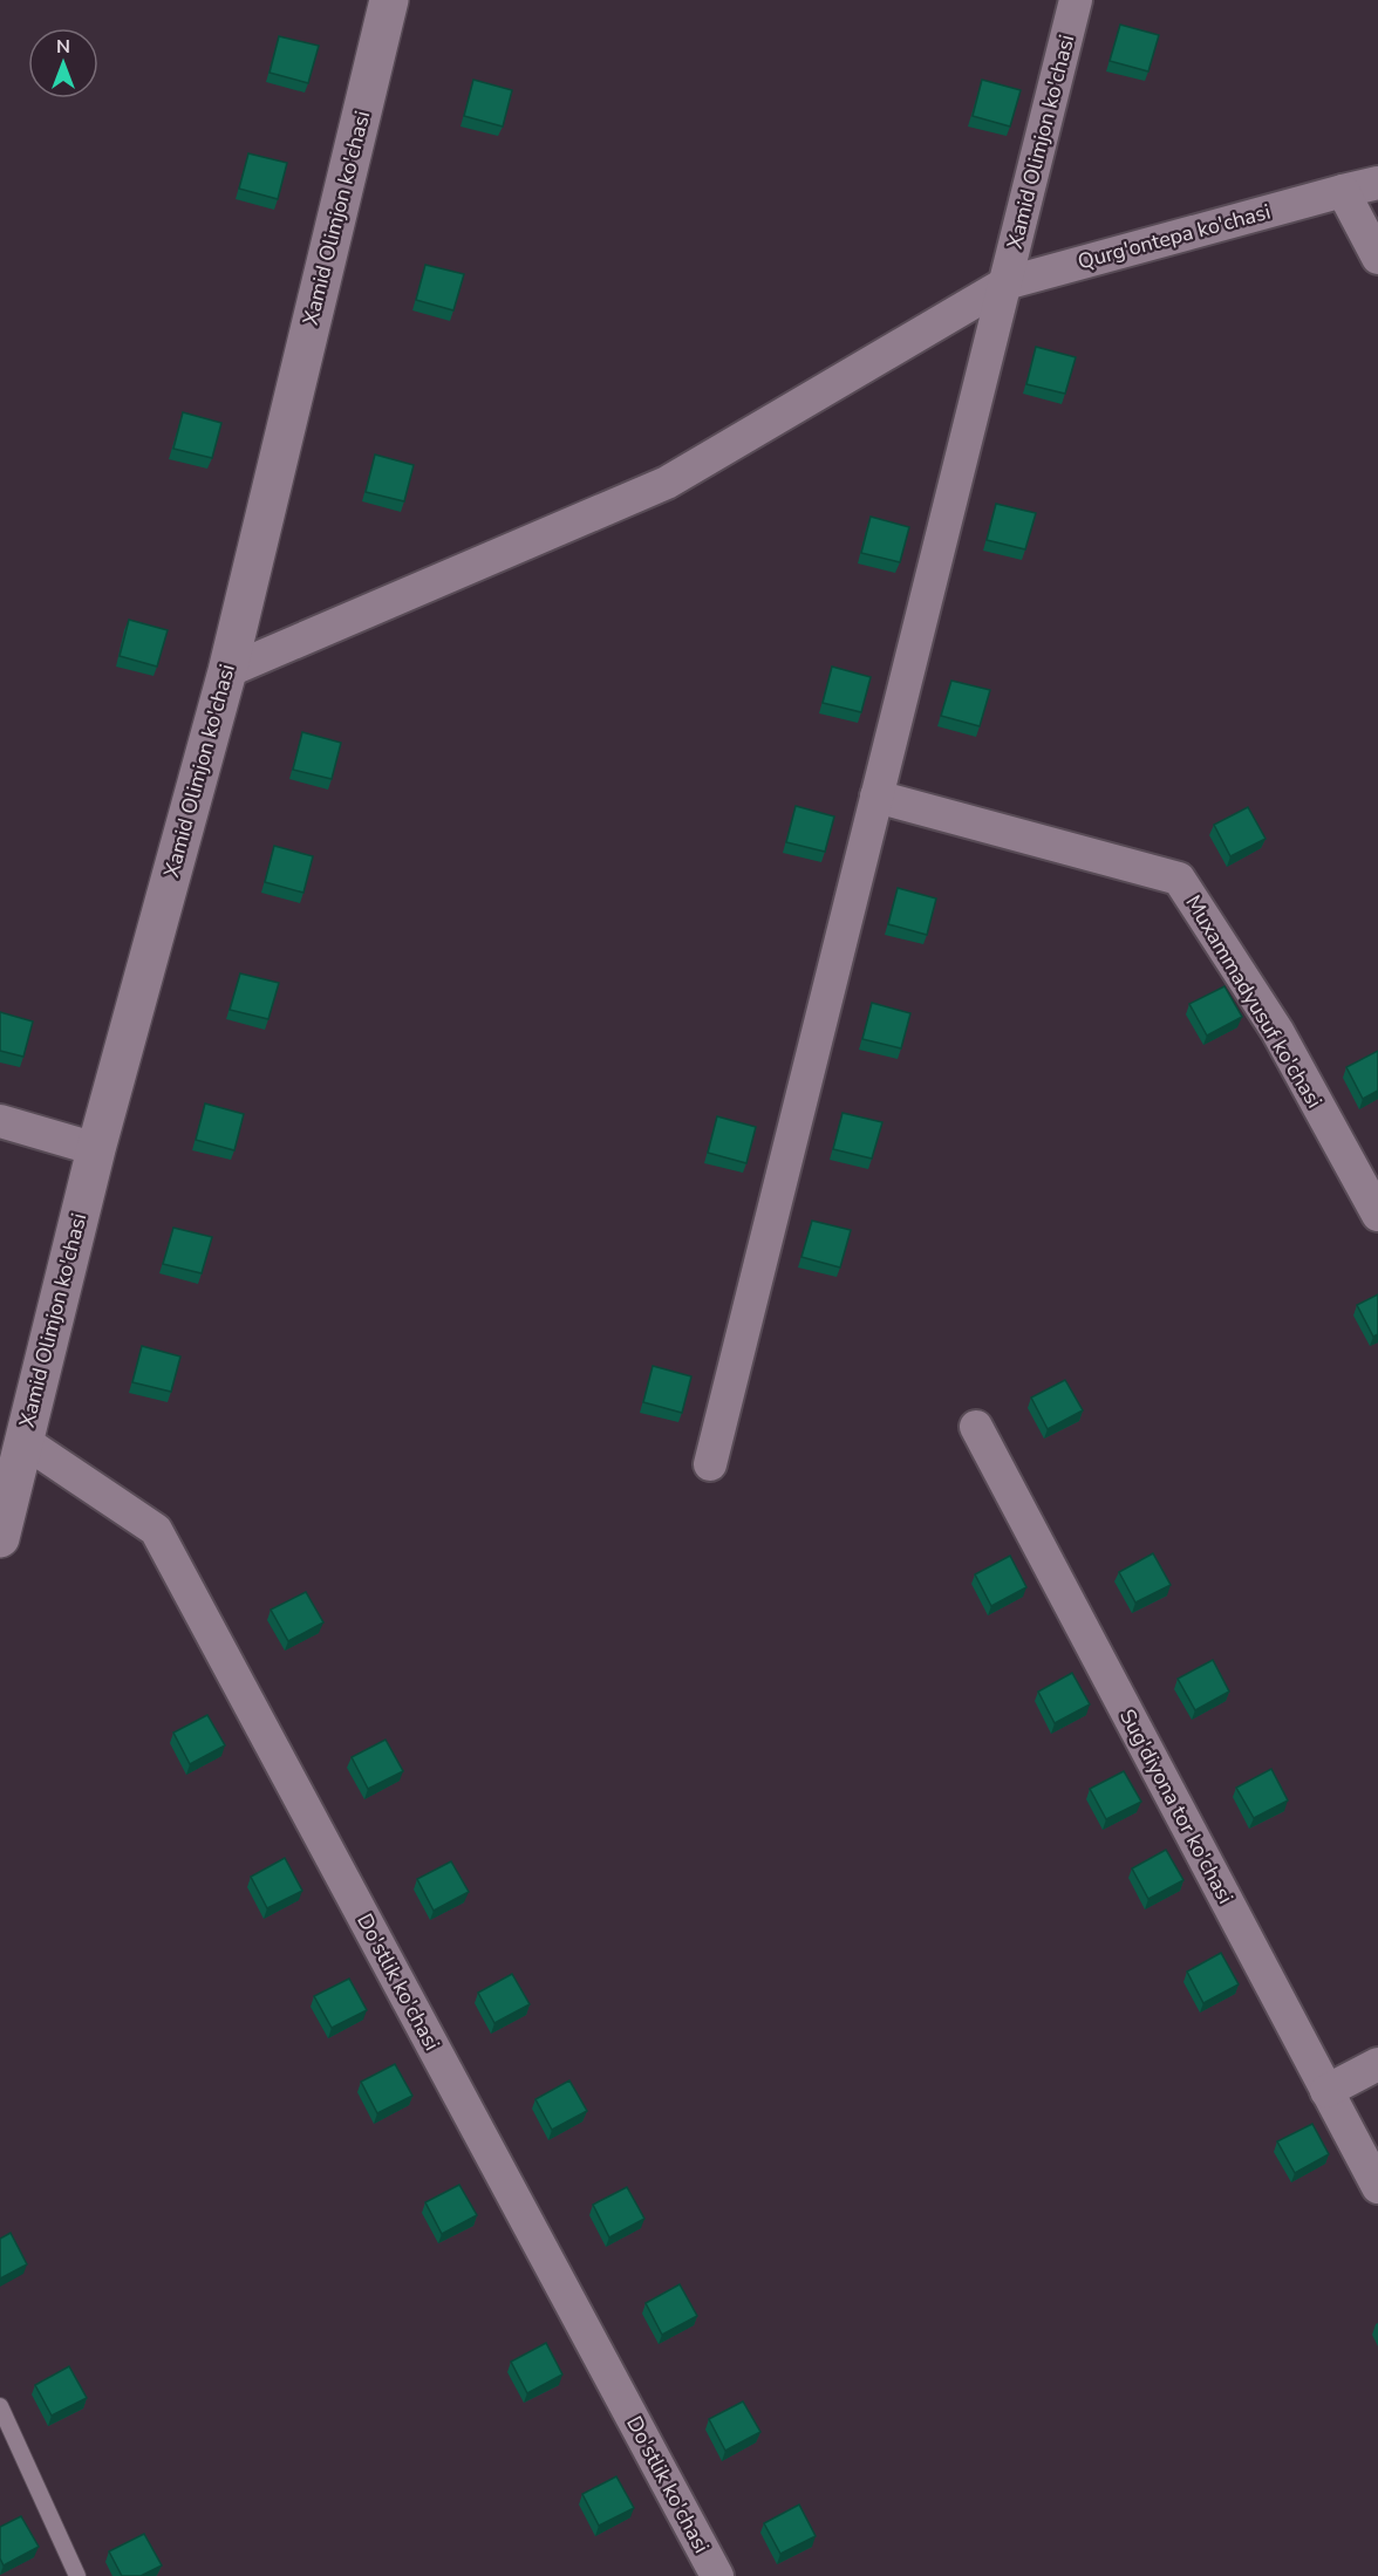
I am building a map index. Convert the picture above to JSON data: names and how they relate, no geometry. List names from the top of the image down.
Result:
{
  "streets": {
    "main road": ["Xamid Olimjon ko'chasi"],
    "street": [
      "Qurg'ontepa ko'chasi",
      "Muxammadyusuf ko'chasi",
      "Sug'diyona tor ko'chasi",
      "Do'stlik ko'chasi"
    ]
  },
  "crossings": [
    ["Xamid Olimjon ko'chasi", "Qurg'ontepa ko'chasi"],
    ["Xamid Olimjon ko'chasi", "Muxammadyusuf ko'chasi"],
    ["Xamid Olimjon ko'chasi", "Do'stlik ko'chasi"]
  ],
  "north": "top"
}
